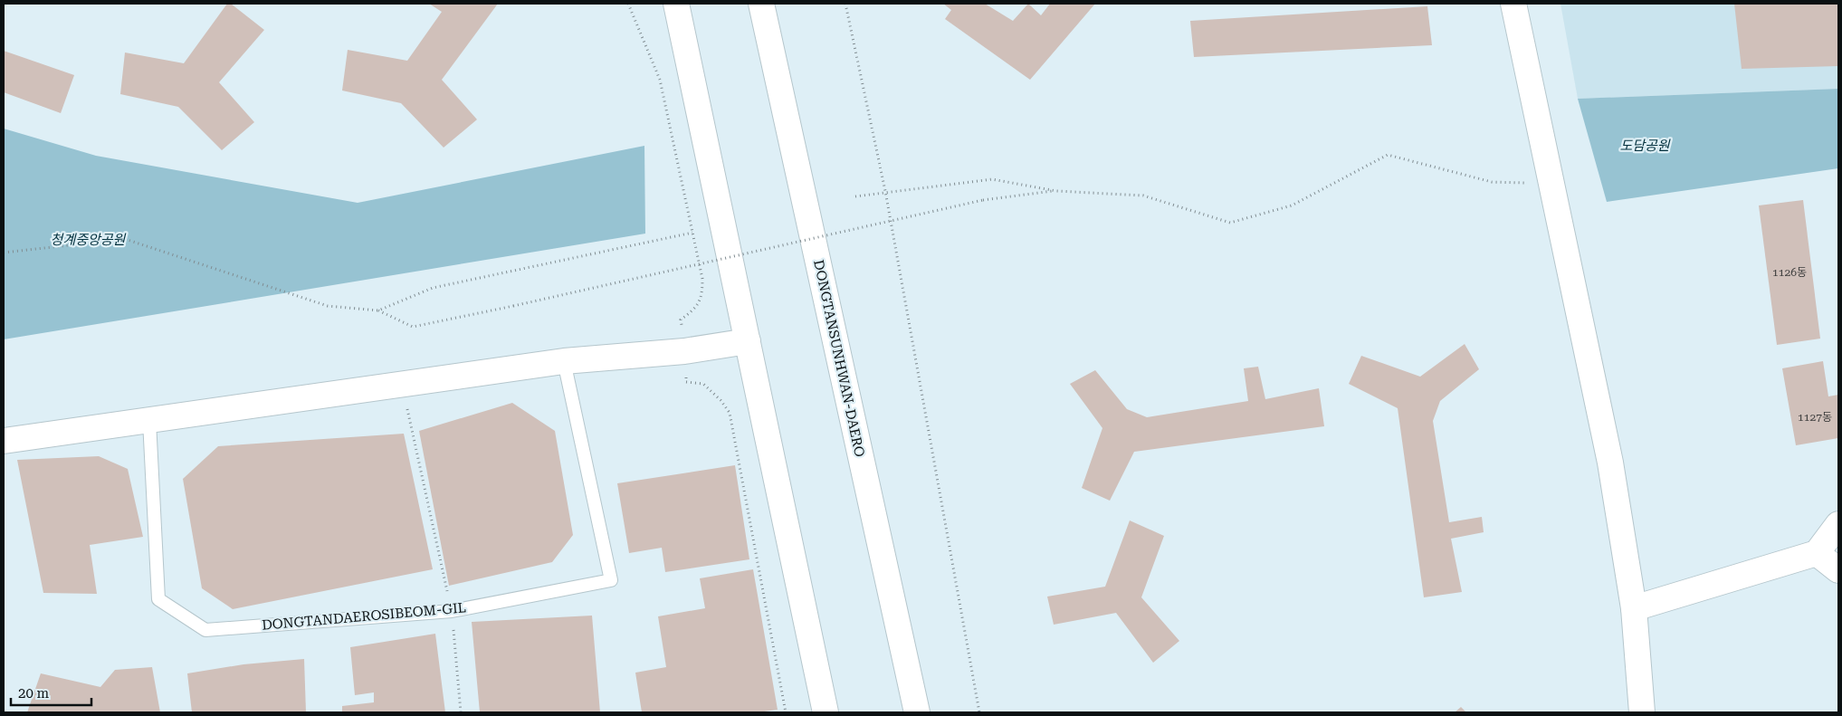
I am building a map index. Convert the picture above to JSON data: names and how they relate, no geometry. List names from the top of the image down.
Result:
{
  "streets": {
    "street": ["DONGTANSUNHWAN-DAERO"],
    "lane": ["DONGTANDAEROSIBEOM-GIL"]
  },
  "parks": ["도담공원", "청계중앙공원"],
  "house_numbers": ["1126동", "1127동"],
  "scale_bar": "20 m"
}
